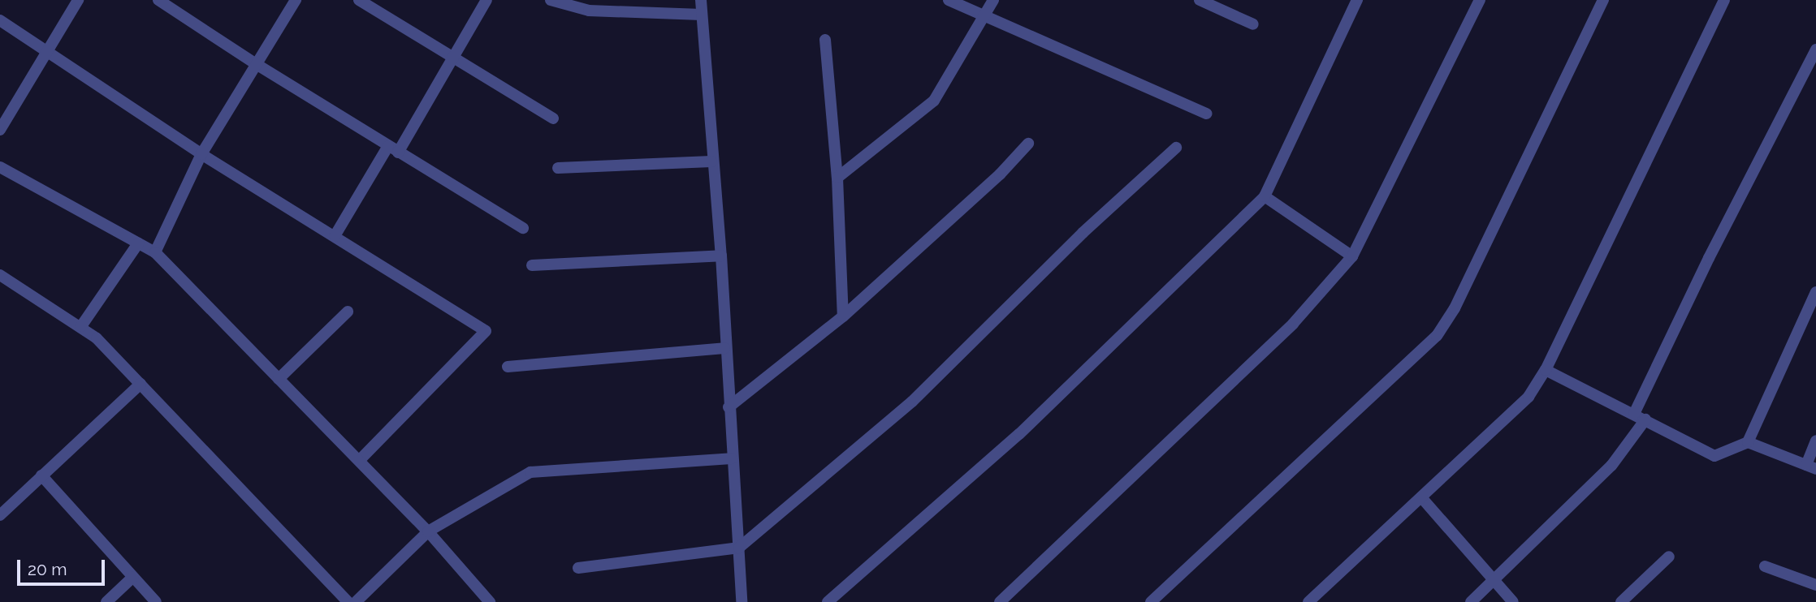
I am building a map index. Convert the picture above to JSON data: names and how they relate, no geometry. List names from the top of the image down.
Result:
{
  "scale_bar": "20 m"
}
